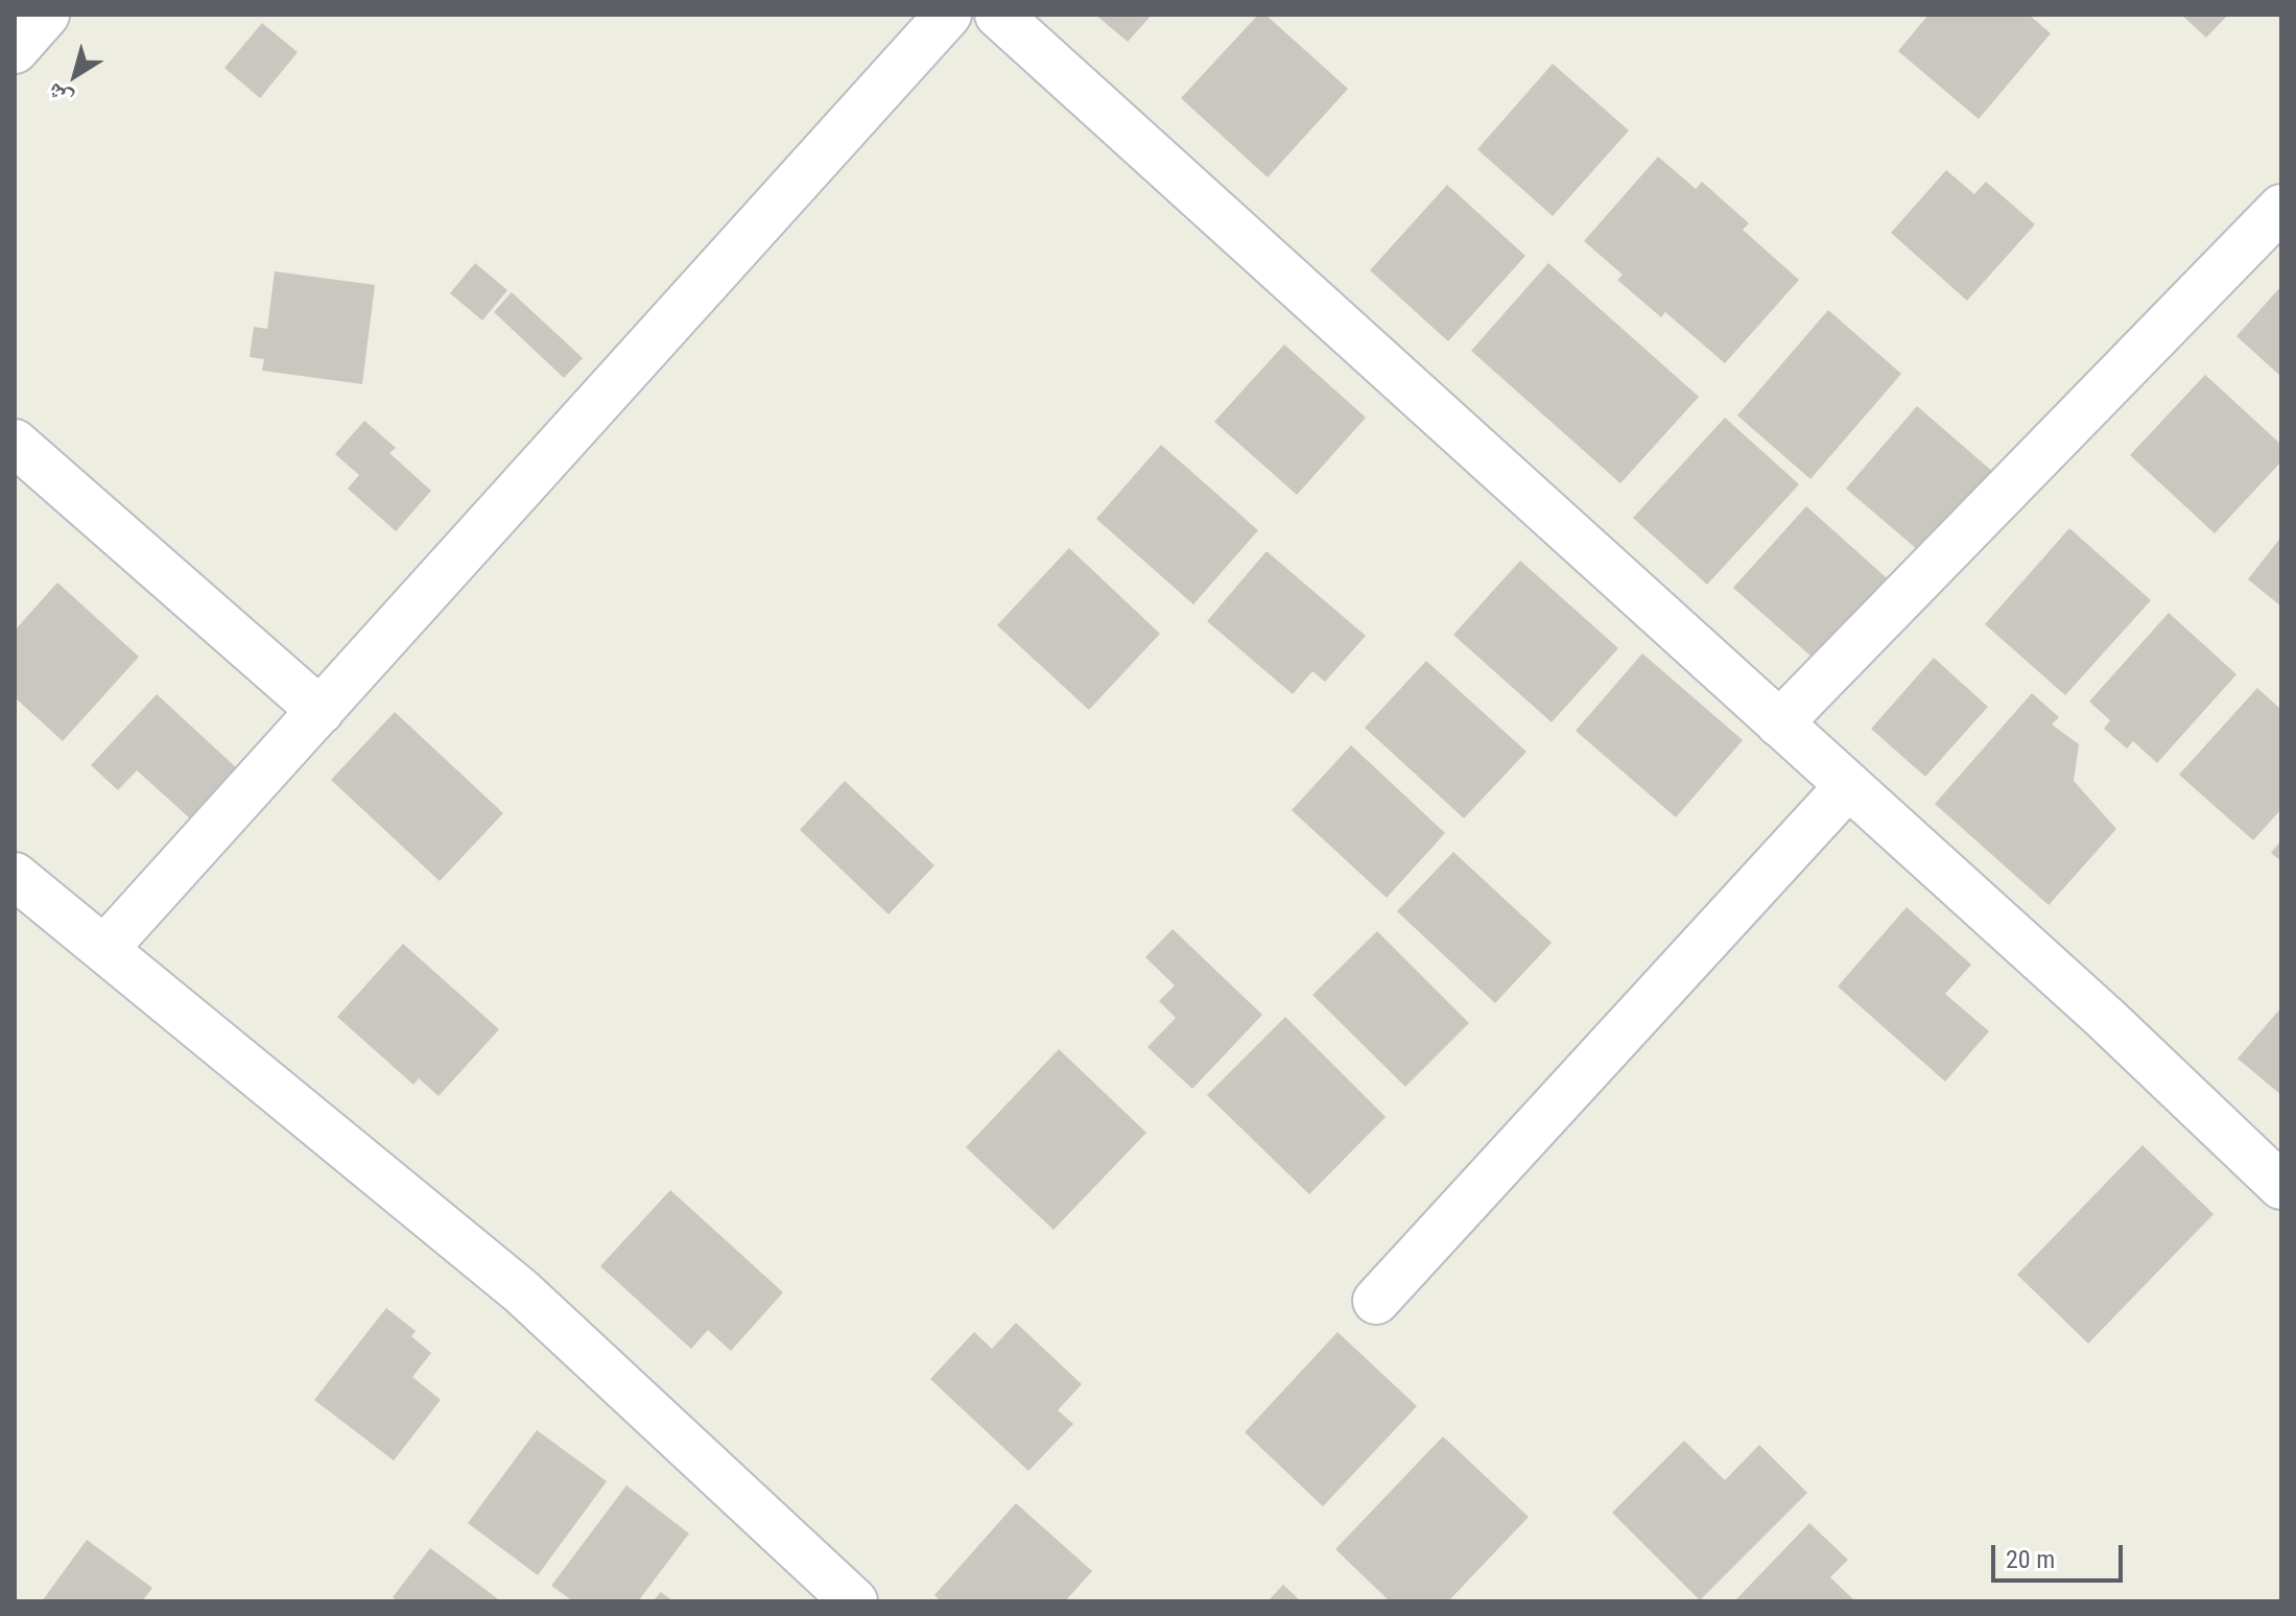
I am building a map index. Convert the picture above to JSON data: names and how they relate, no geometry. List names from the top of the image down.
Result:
{
  "scale_bar": "20 m",
  "north": "bottom left"
}
